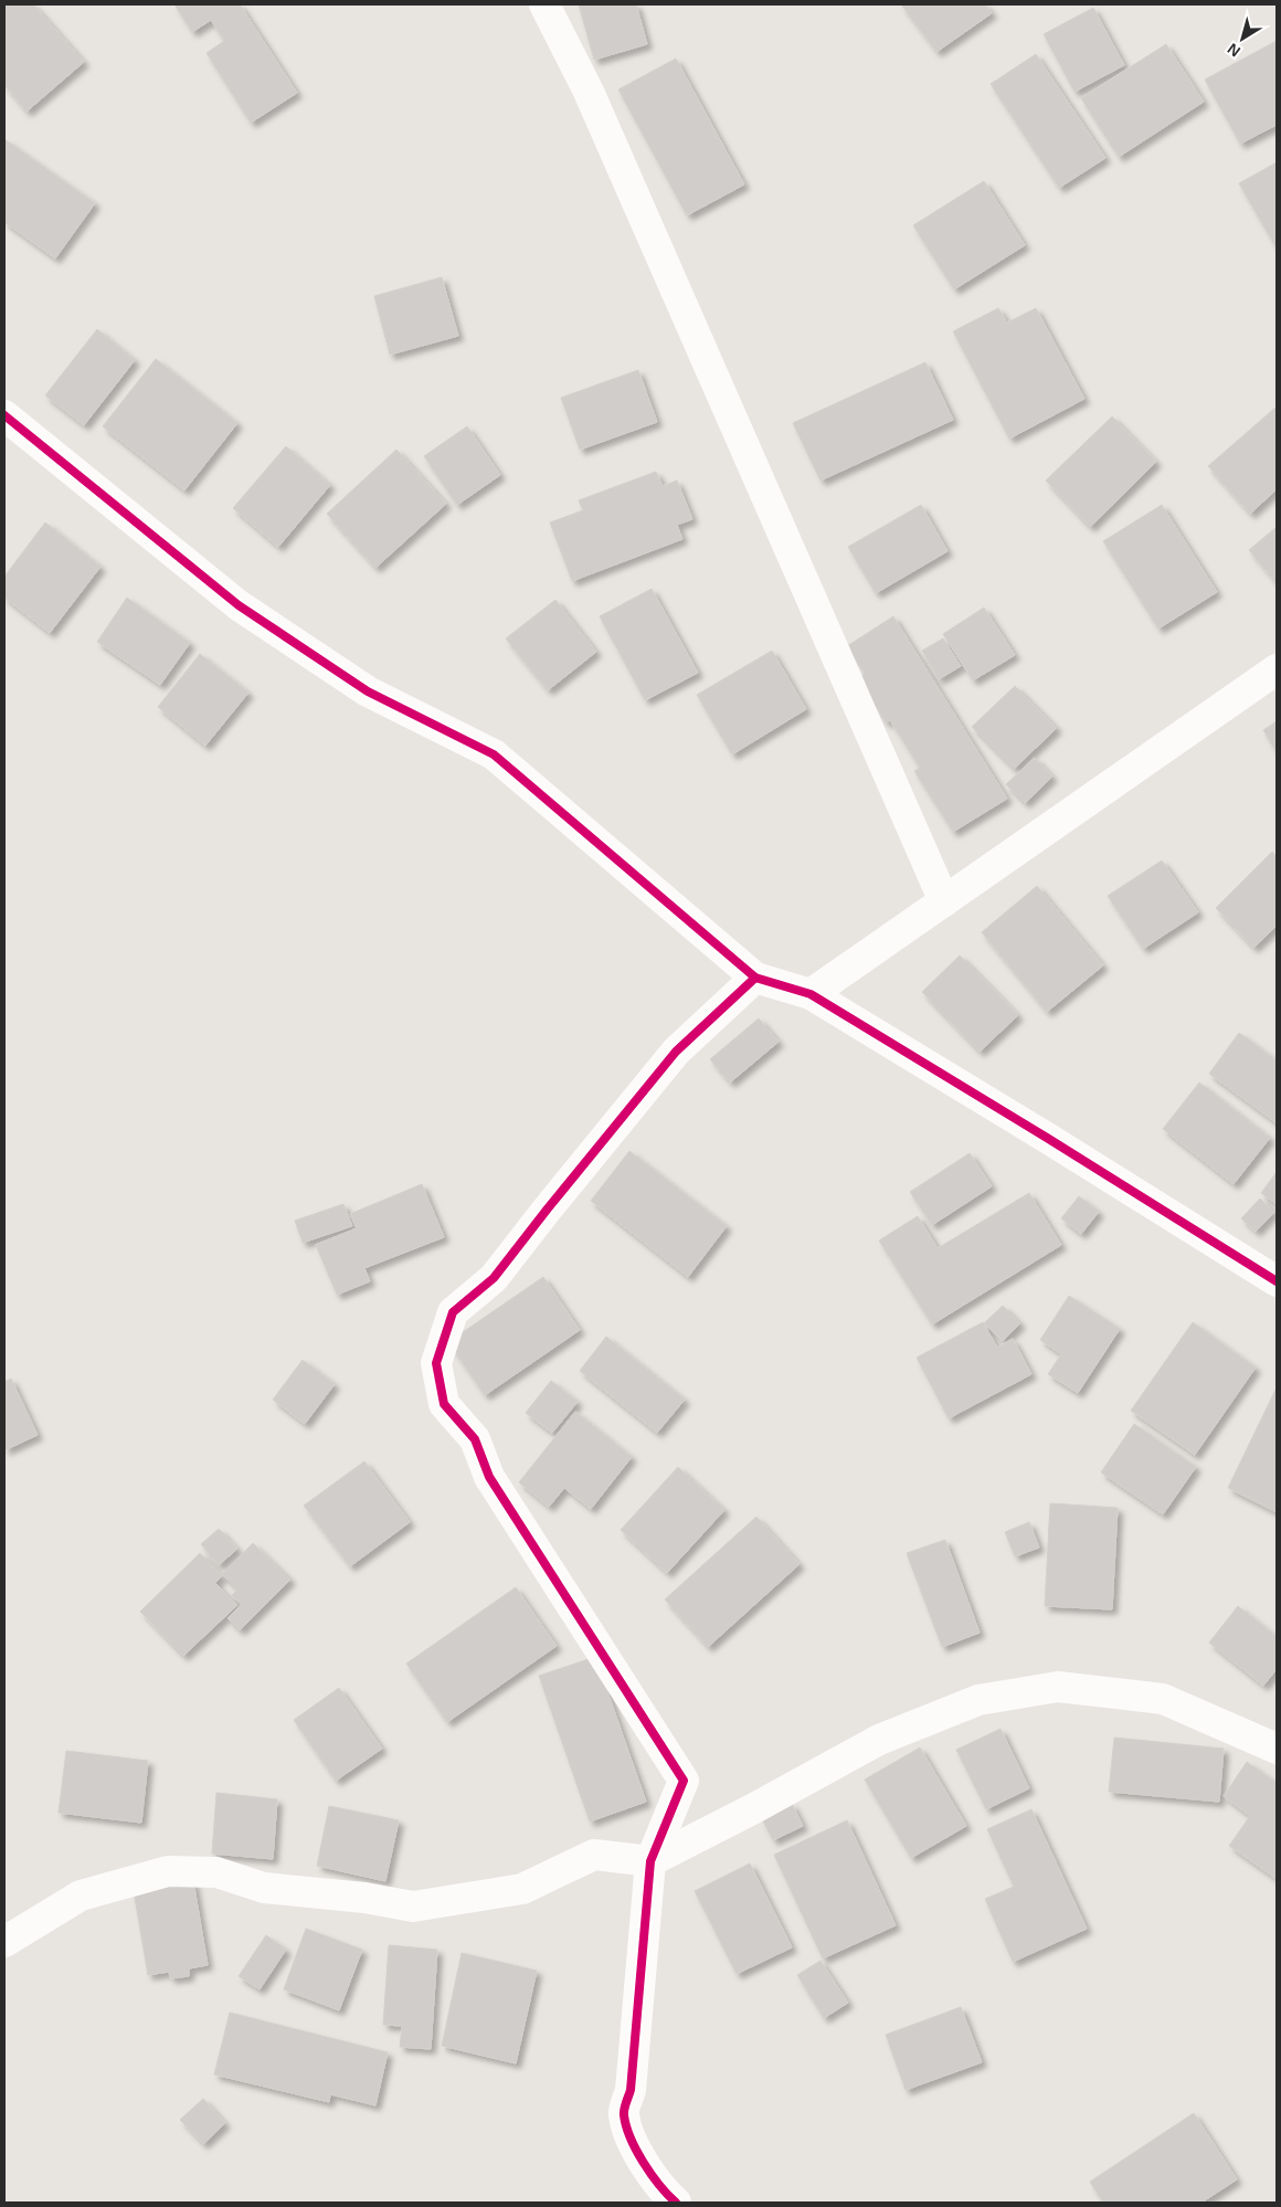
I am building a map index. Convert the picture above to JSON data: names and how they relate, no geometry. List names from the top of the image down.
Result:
{
  "north": "bottom left"
}
